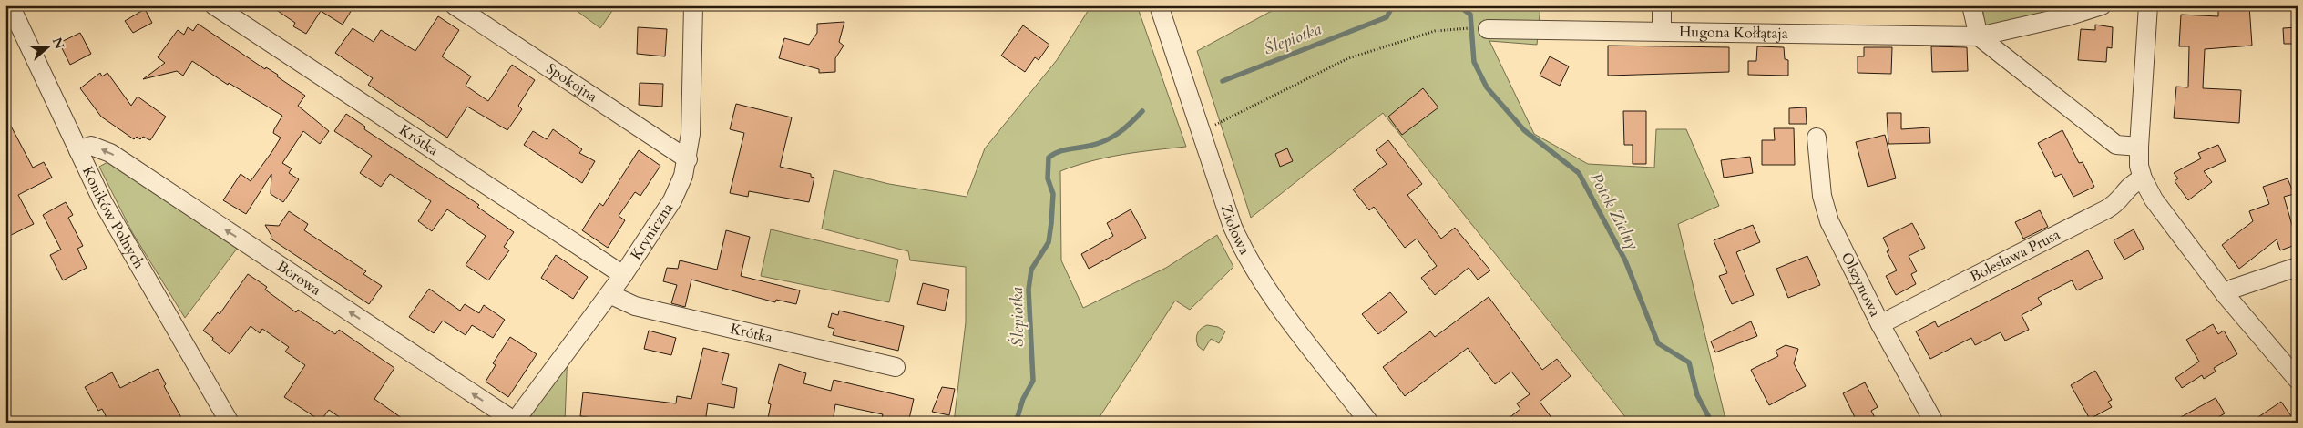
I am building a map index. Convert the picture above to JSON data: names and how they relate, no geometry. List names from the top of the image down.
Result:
{
  "streets": {
    "street": [
      "Hugona Kołłątaja",
      "Spokojna",
      "Krótka",
      "Koników Polnych",
      "Ziołowa",
      "Kryniczna",
      "Bolesława Prusa",
      "Borowa",
      "Olszynowa"
    ]
  },
  "crossings": [
    ["Spokojna", "Kryniczna"],
    ["Krótka", "Kryniczna"],
    ["Koników Polnych", "Borowa"],
    ["Kryniczna", "Borowa"],
    ["Bolesława Prusa", "Olszynowa"]
  ],
  "one_way": ["Borowa"],
  "water": ["Ślepiotka", "Potok Zielny"],
  "north": "right"
}
